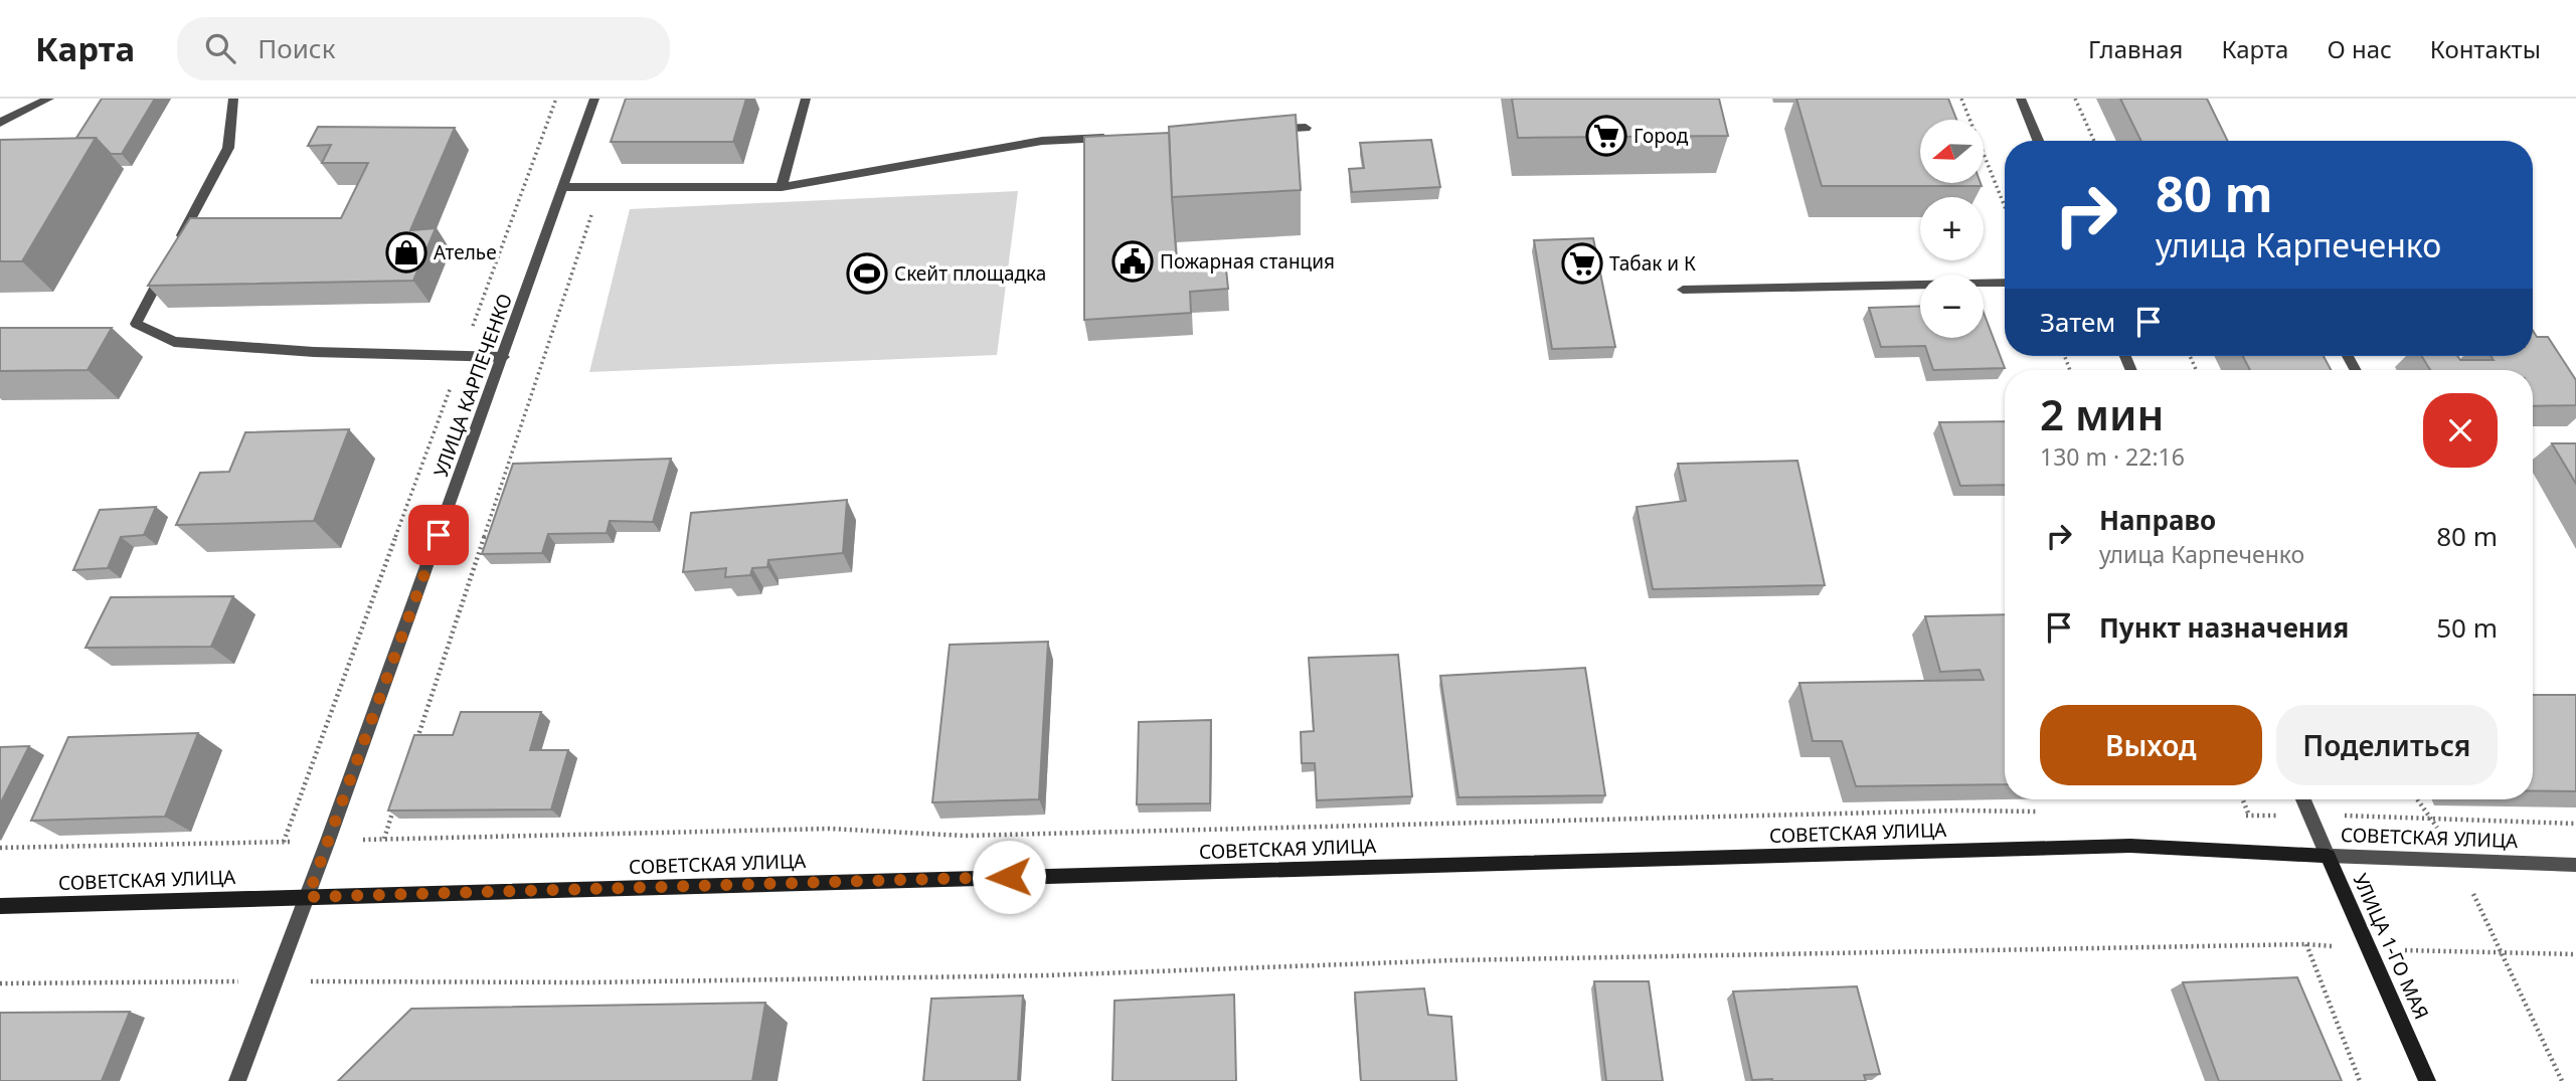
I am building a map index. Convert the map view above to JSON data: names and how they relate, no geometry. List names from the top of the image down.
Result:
{
  "streets": {
    "main road": ["СОВЕТСКАЯ УЛИЦА", "УЛИЦА 1-ГО МАЯ"],
    "street": ["УЛИЦА КАРПЕЧЕНКО"]
  },
  "crossings": [
    ["УЛИЦА КАРПЕЧЕНКО", "СОВЕТСКАЯ УЛИЦА"],
    ["СОВЕТСКАЯ УЛИЦА", "УЛИЦА 1-ГО МАЯ"]
  ],
  "places": {
    "supermarket": ["Город", "Табак и К"],
    "shop": ["Ателье"],
    "public building": ["Пожарная станция"],
    "sports": ["Скейт площадка"]
  },
  "north": "left",
  "page": {
    "header": "Карта",
    "search": "Поиск",
    "nav": [
      "Главная",
      "Карта",
      "О нас",
      "Контакты"
    ],
    "map_buttons": ["+", "−"],
    "turn": ["80 m", "улица Карпеченко"],
    "then": "Затем",
    "heading": ["2 мин", "130 m · 22:16"],
    "list": [
      {
        "name": "Направо",
        "note": "улица Карпеченко",
        "value": "80 m"
      },
      {
        "name": "Пункт назначения",
        "value": "50 m"
      }
    ],
    "buttons": ["Выход", "Поделиться"]
  }
}
